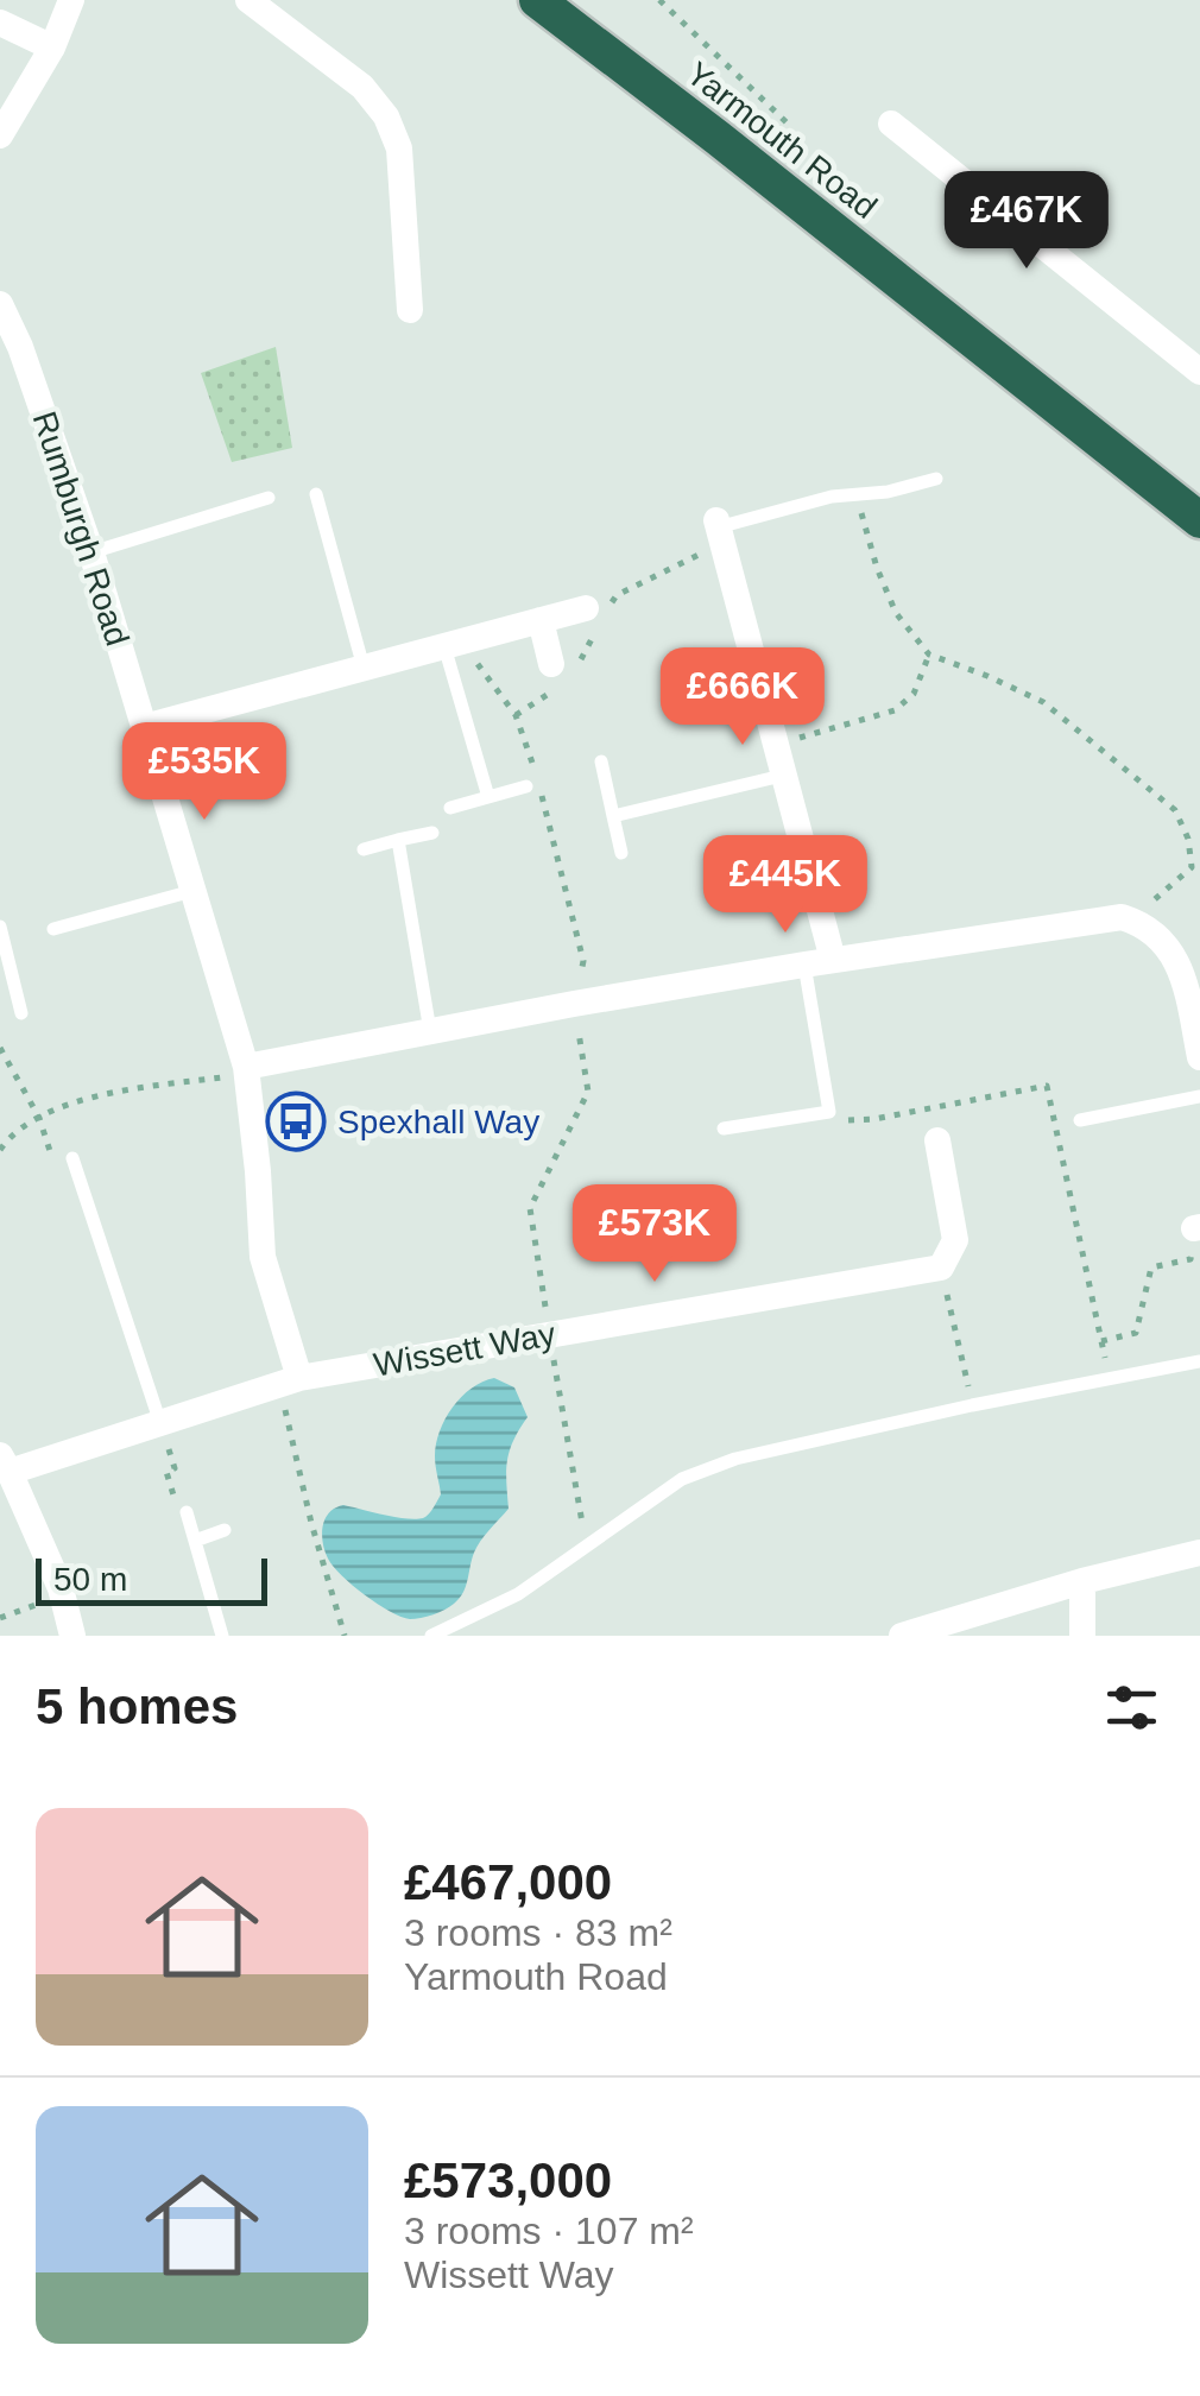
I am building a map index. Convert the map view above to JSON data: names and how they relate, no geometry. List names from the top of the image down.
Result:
{
  "streets": {
    "highway": ["Yarmouth Road"],
    "street": ["Rumburgh Road", "Wissett Way"]
  },
  "crossings": [
    ["Rumburgh Road", "Wissett Way"]
  ],
  "places": {
    "bus stop": ["Spexhall Way"]
  },
  "scale_bar": "50 m",
  "page": {
    "price": [
      "£467K",
      "£666K",
      "£535K",
      "£445K",
      "£573K"
    ],
    "scale": "50 m",
    "heading": "5 homes",
    "list": [
      {
        "name": "£467,000",
        "note": "3 rooms · 83 m² · Yarmouth Road"
      },
      {
        "name": "£573,000",
        "note": "3 rooms · 107 m² · Wissett Way"
      }
    ]
  }
}
